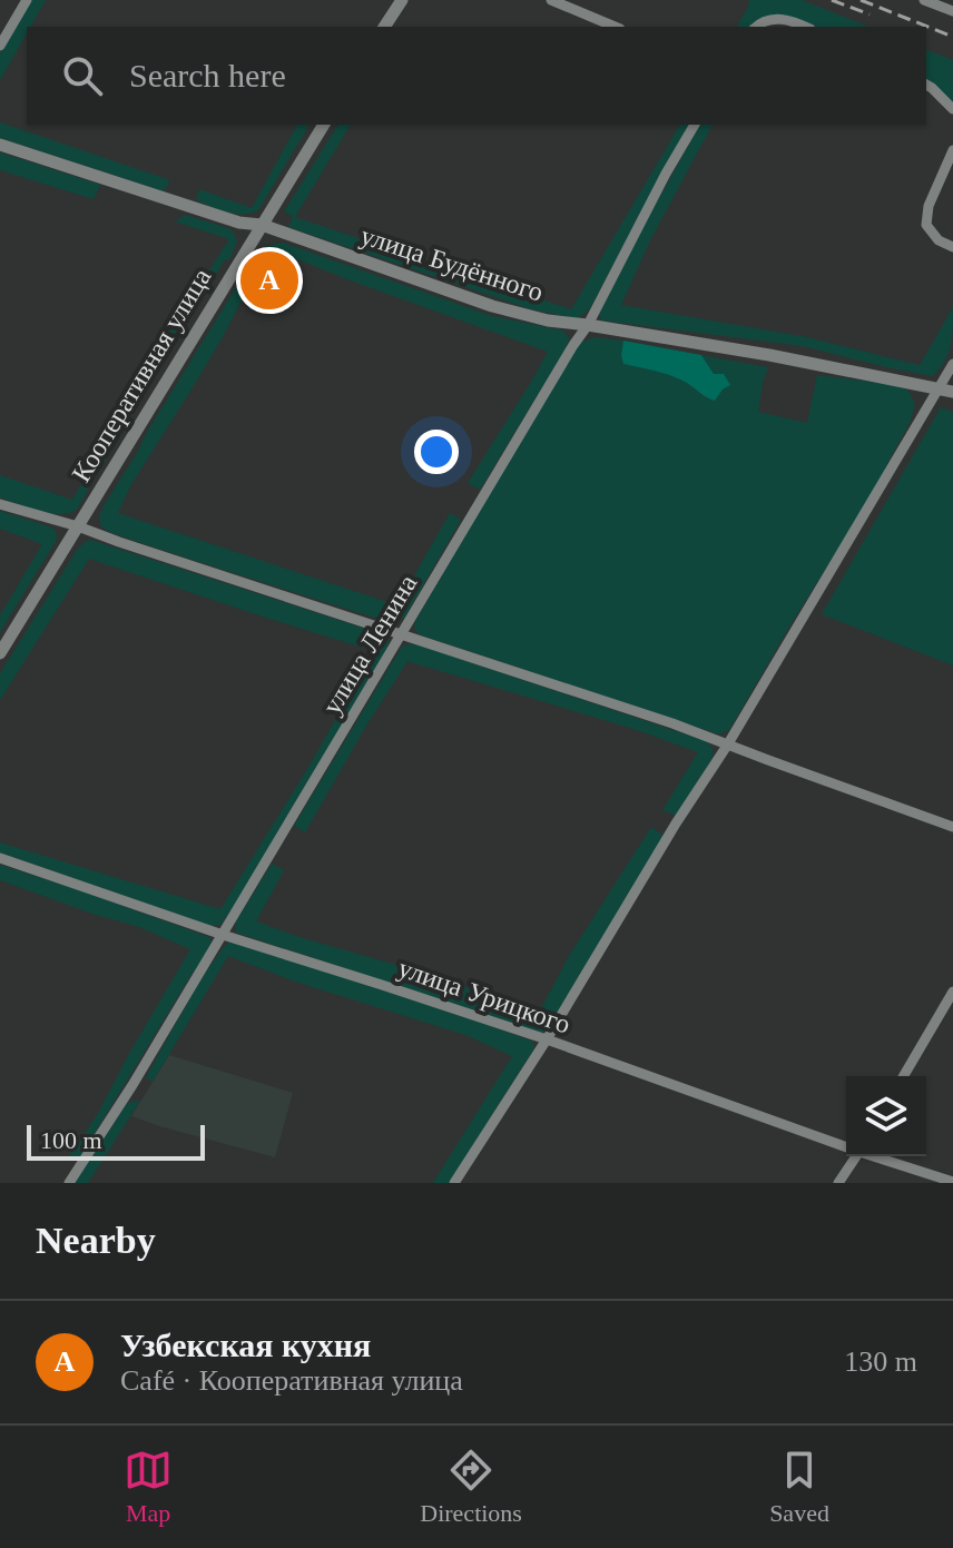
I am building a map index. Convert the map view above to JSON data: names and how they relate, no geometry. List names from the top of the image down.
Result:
{
  "streets": {
    "street": [
      "улица Будённого",
      "Кооперативная улица",
      "улица Ленина",
      "улица Урицкого"
    ]
  },
  "crossings": [
    ["улица Будённого", "Кооперативная улица"],
    ["улица Будённого", "улица Ленина"],
    ["улица Ленина", "улица Урицкого"]
  ],
  "scale_bar": "100 m",
  "page": {
    "search": "Search here",
    "pins": "A",
    "scale": "100 m",
    "heading": "Nearby",
    "list": [
      {
        "mark": "A",
        "name": "Узбекская кухня",
        "note": "Café · Кооперативная улица",
        "value": "130 m"
      }
    ],
    "nav": ["Map", "Directions", "Saved"]
  }
}
